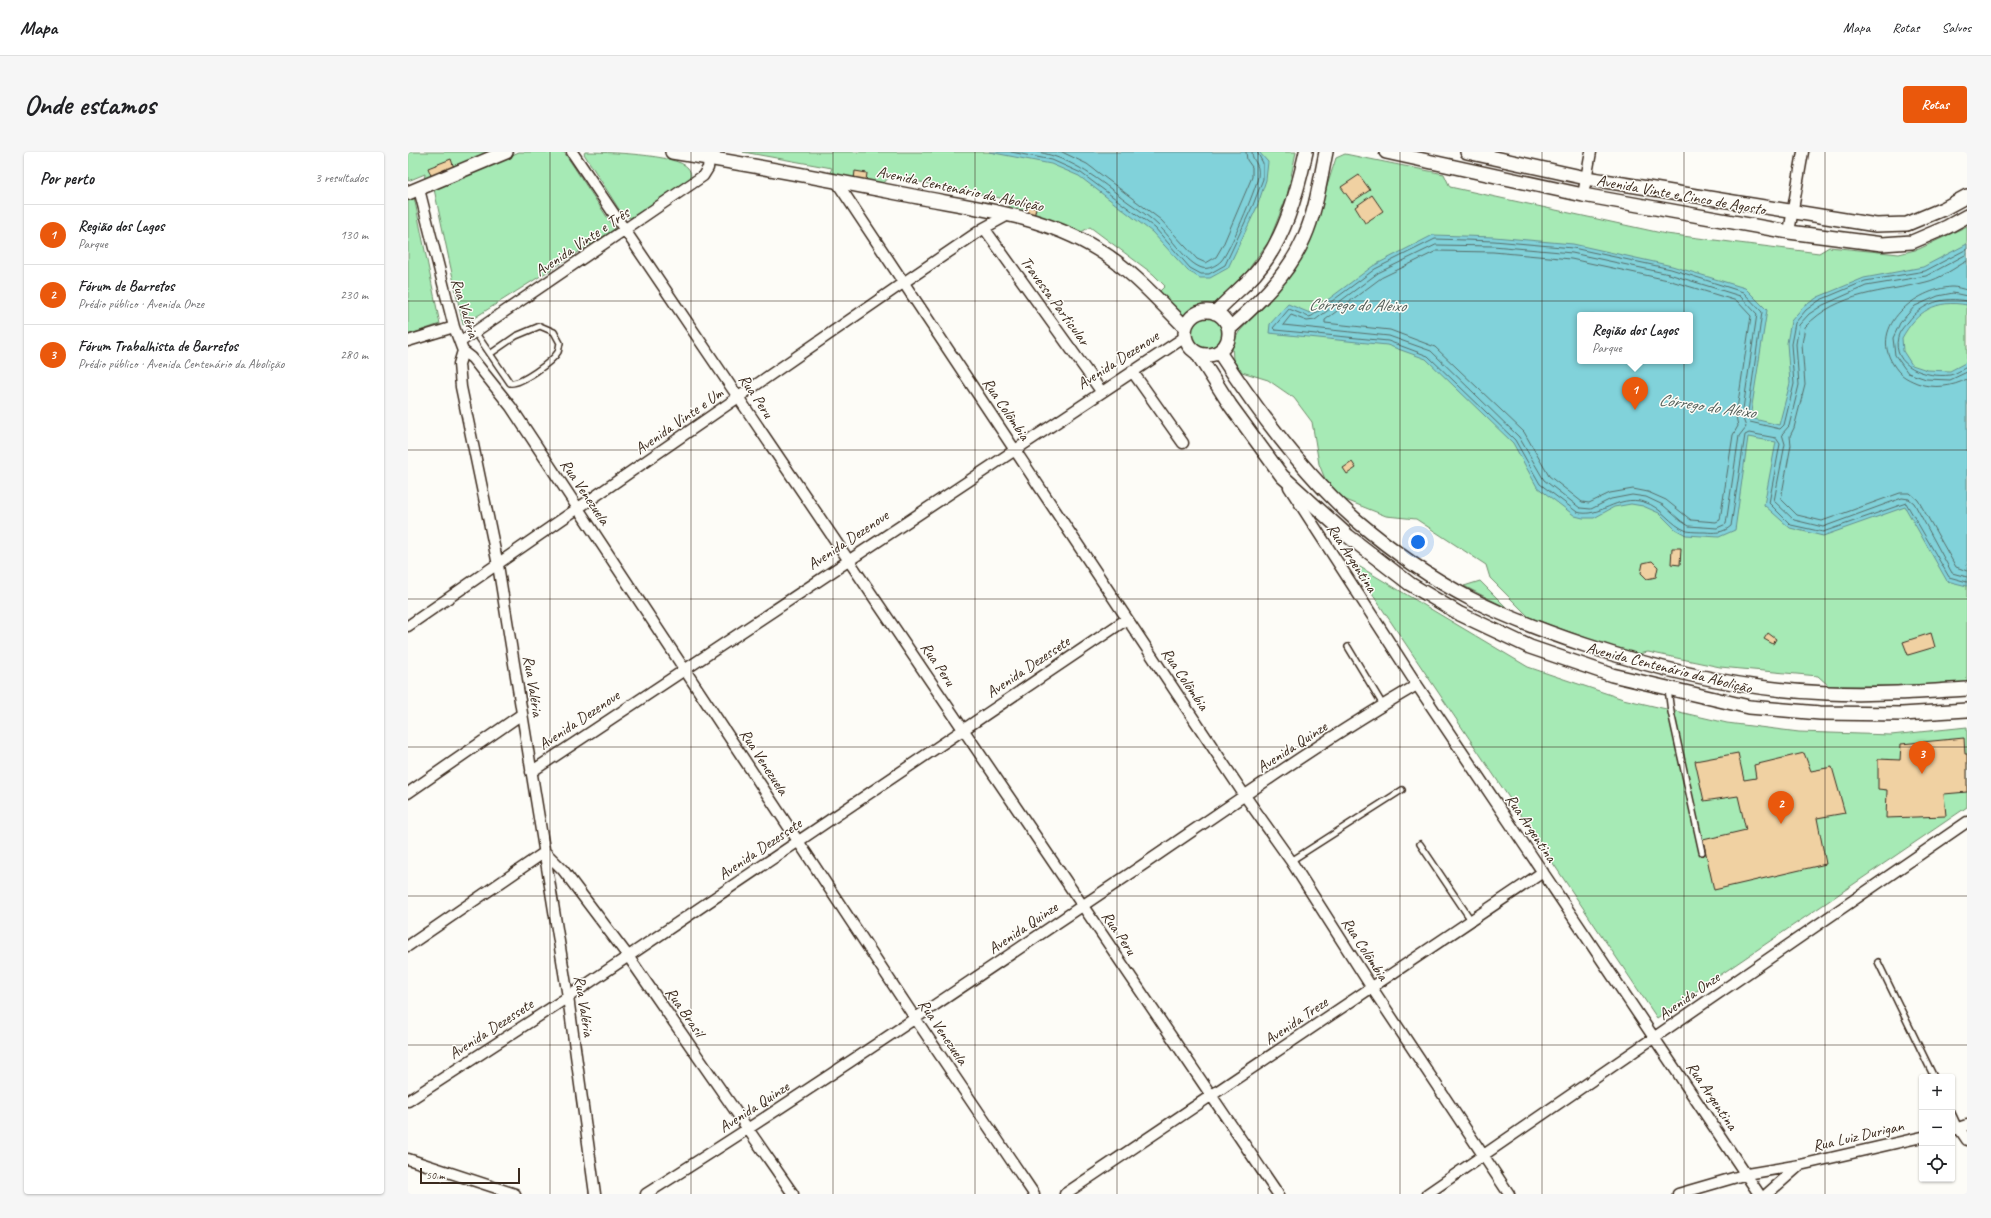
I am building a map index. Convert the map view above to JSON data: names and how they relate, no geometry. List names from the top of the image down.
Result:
{
  "streets": {
    "street": [
      "Avenida Centenário da Abolição",
      "Avenida Vinte e Cinco de Agosto",
      "Avenida Vinte e Três",
      "Travessa Particular",
      "Rua Valéria",
      "Avenida Dezenove",
      "Rua Peru",
      "Rua Colômbia",
      "Avenida Vinte e Um",
      "Rua Venezuela",
      "Rua Argentina",
      "Avenida Dezessete",
      "Avenida Quinze",
      "Avenida Onze",
      "Rua Brasil",
      "Avenida Treze",
      "Rua Luiz Durigan"
    ]
  },
  "crossings": [
    ["Avenida Centenário da Abolição", "Avenida Vinte e Três"],
    ["Avenida Centenário da Abolição", "Avenida Dezenove"],
    ["Avenida Centenário da Abolição", "Rua Colômbia"],
    ["Avenida Centenário da Abolição", "Avenida Vinte e Um"],
    ["Avenida Centenário da Abolição", "Rua Argentina"],
    ["Avenida Vinte e Três", "Rua Valéria"],
    ["Avenida Vinte e Três", "Rua Peru"],
    ["Avenida Vinte e Três", "Rua Venezuela"],
    ["Travessa Particular", "Avenida Dezenove"],
    ["Travessa Particular", "Avenida Vinte e Um"],
    ["Rua Valéria", "Avenida Dezenove"],
    ["Rua Valéria", "Avenida Vinte e Um"],
    ["Rua Valéria", "Rua Venezuela"],
    ["Rua Valéria", "Avenida Dezessete"],
    ["Rua Valéria", "Rua Brasil"],
    ["Avenida Dezenove", "Rua Peru"],
    ["Avenida Dezenove", "Rua Colômbia"],
    ["Avenida Dezenove", "Rua Venezuela"],
    ["Rua Peru", "Avenida Vinte e Um"],
    ["Rua Peru", "Avenida Dezessete"],
    ["Rua Peru", "Avenida Quinze"],
    ["Rua Peru", "Avenida Treze"],
    ["Rua Colômbia", "Avenida Vinte e Um"],
    ["Rua Colômbia", "Avenida Dezessete"],
    ["Rua Colômbia", "Avenida Quinze"],
    ["Rua Colômbia", "Avenida Onze"],
    ["Rua Colômbia", "Avenida Treze"],
    ["Avenida Vinte e Um", "Rua Venezuela"],
    ["Rua Venezuela", "Avenida Dezessete"],
    ["Rua Venezuela", "Avenida Quinze"],
    ["Rua Argentina", "Avenida Quinze"],
    ["Rua Argentina", "Avenida Onze"],
    ["Rua Argentina", "Avenida Treze"],
    ["Rua Argentina", "Rua Luiz Durigan"],
    ["Avenida Dezessete", "Rua Brasil"],
    ["Avenida Quinze", "Rua Brasil"]
  ],
  "water": ["Córrego do Aleixo"],
  "scale_bar": "50 m",
  "page": {
    "header": "Mapa",
    "nav": ["Mapa", "Rotas", "Salvos"],
    "buttons": "Rotas",
    "title": "Onde estamos",
    "heading": ["Por perto", "3 resultados"],
    "list": [
      {
        "mark": "1",
        "name": "Região dos Lagos",
        "note": "Parque",
        "value": "130 m"
      },
      {
        "mark": "2",
        "name": "Fórum de Barretos",
        "note": "Prédio público · Avenida Onze",
        "value": "230 m"
      },
      {
        "mark": "3",
        "name": "Fórum Trabalhista de Barretos",
        "note": "Prédio público · Avenida Centenário da Abolição",
        "value": "280 m"
      }
    ],
    "popup": ["Região dos Lagos", "Parque"],
    "pins": ["1", "3", "2"],
    "map_buttons": ["+", "−"],
    "scale": "50 m"
  }
}
